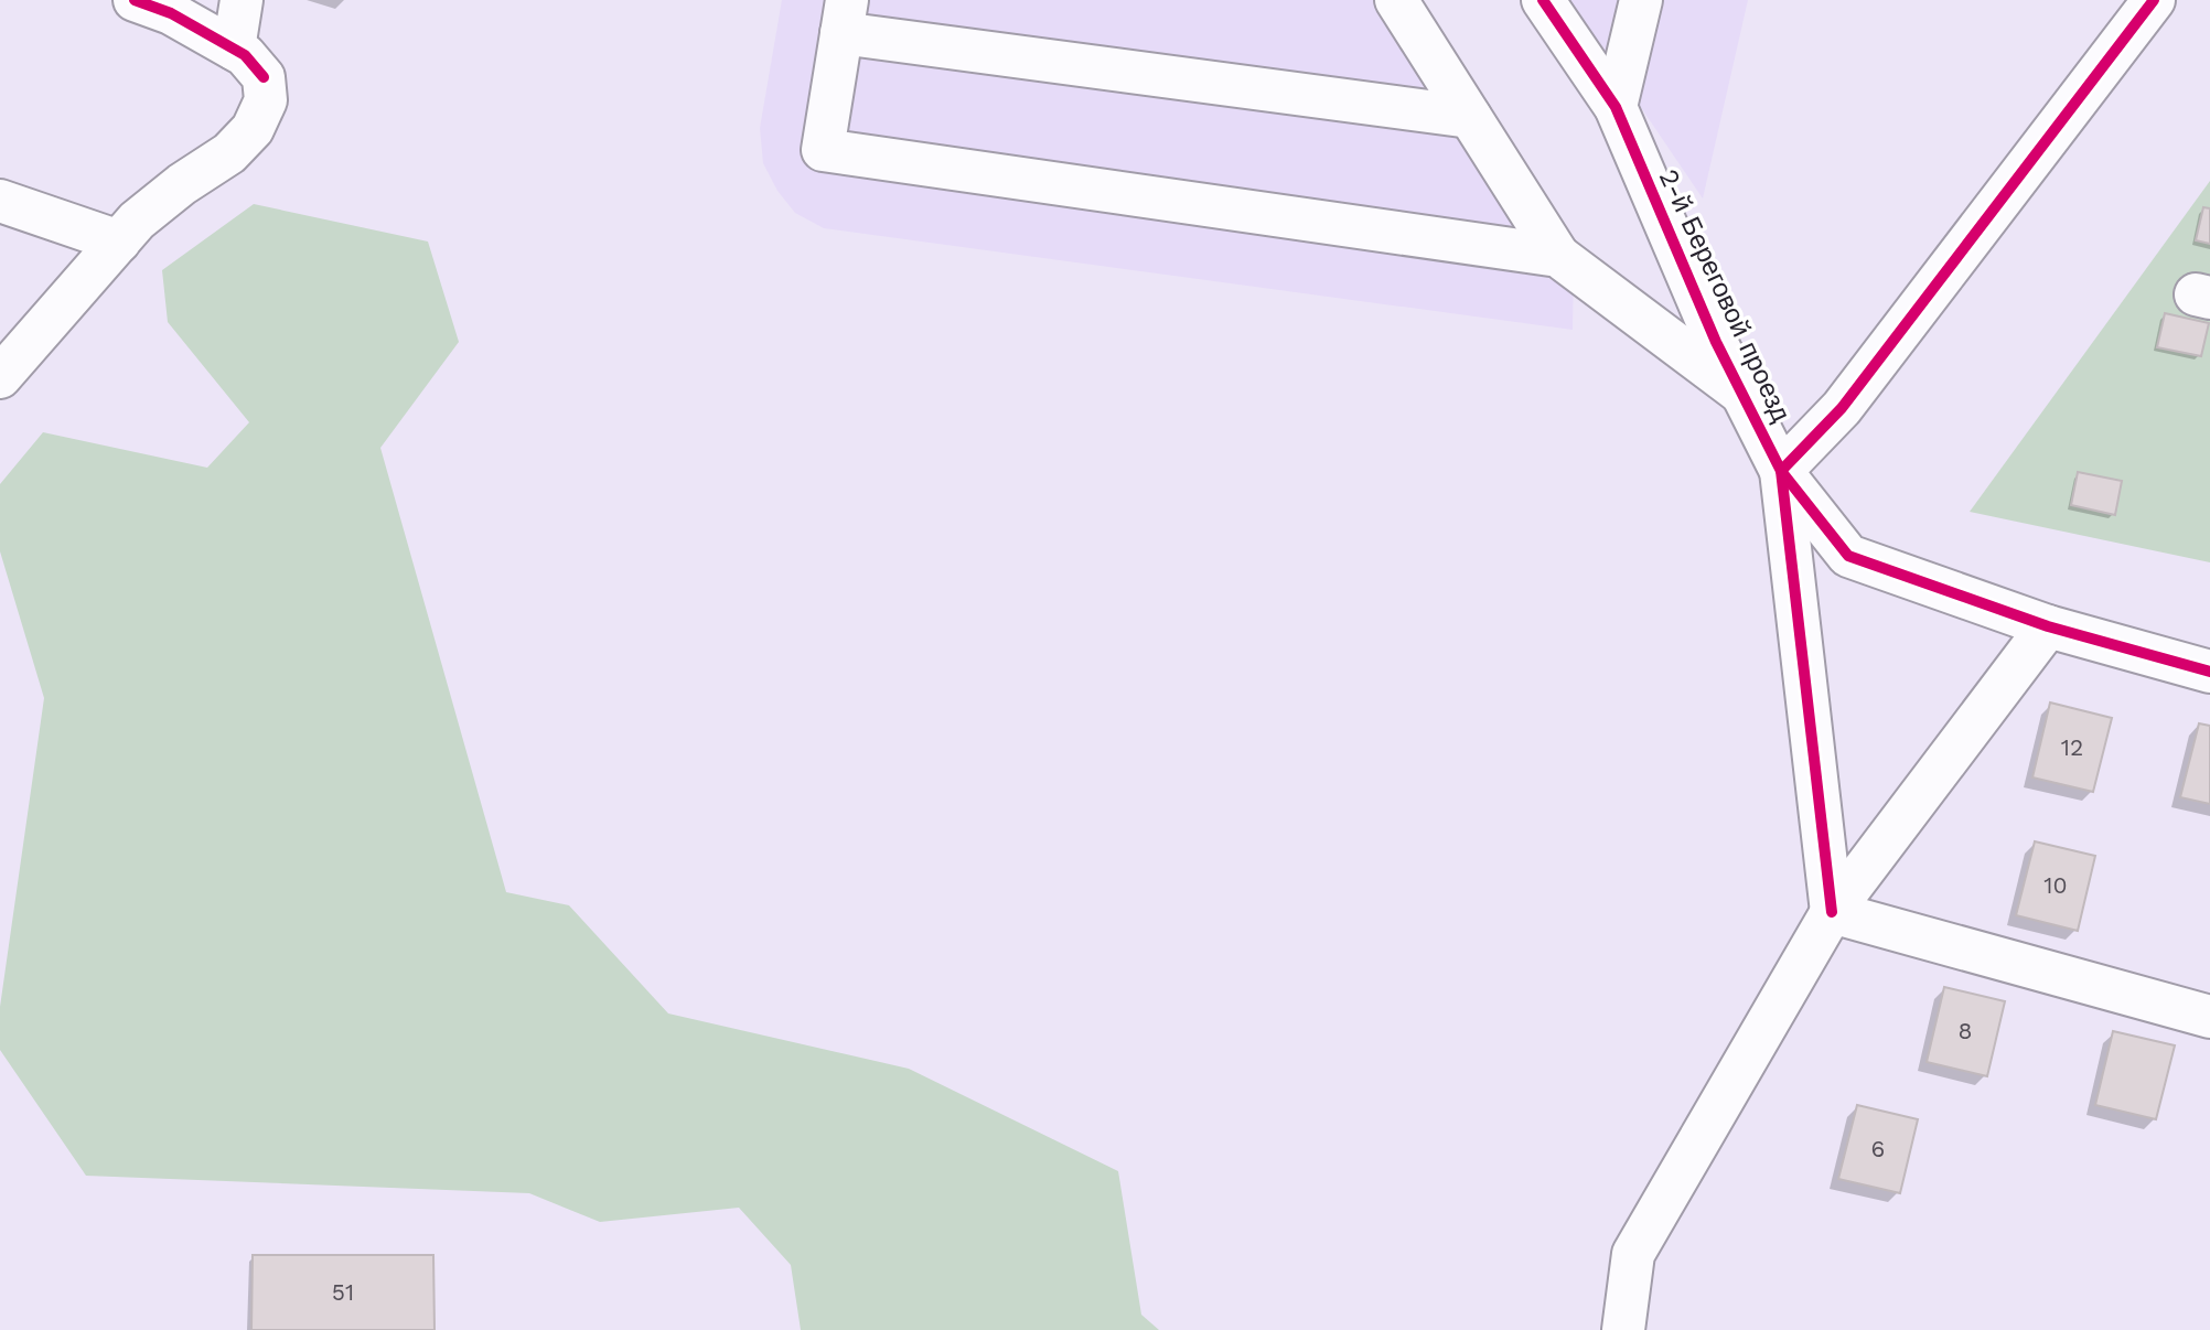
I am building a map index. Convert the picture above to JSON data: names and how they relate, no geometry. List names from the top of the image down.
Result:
{
  "streets": {
    "street": ["2-й Береговой проезд"]
  },
  "house_numbers": [
    "12",
    "10",
    "8",
    "6",
    "51"
  ]
}
